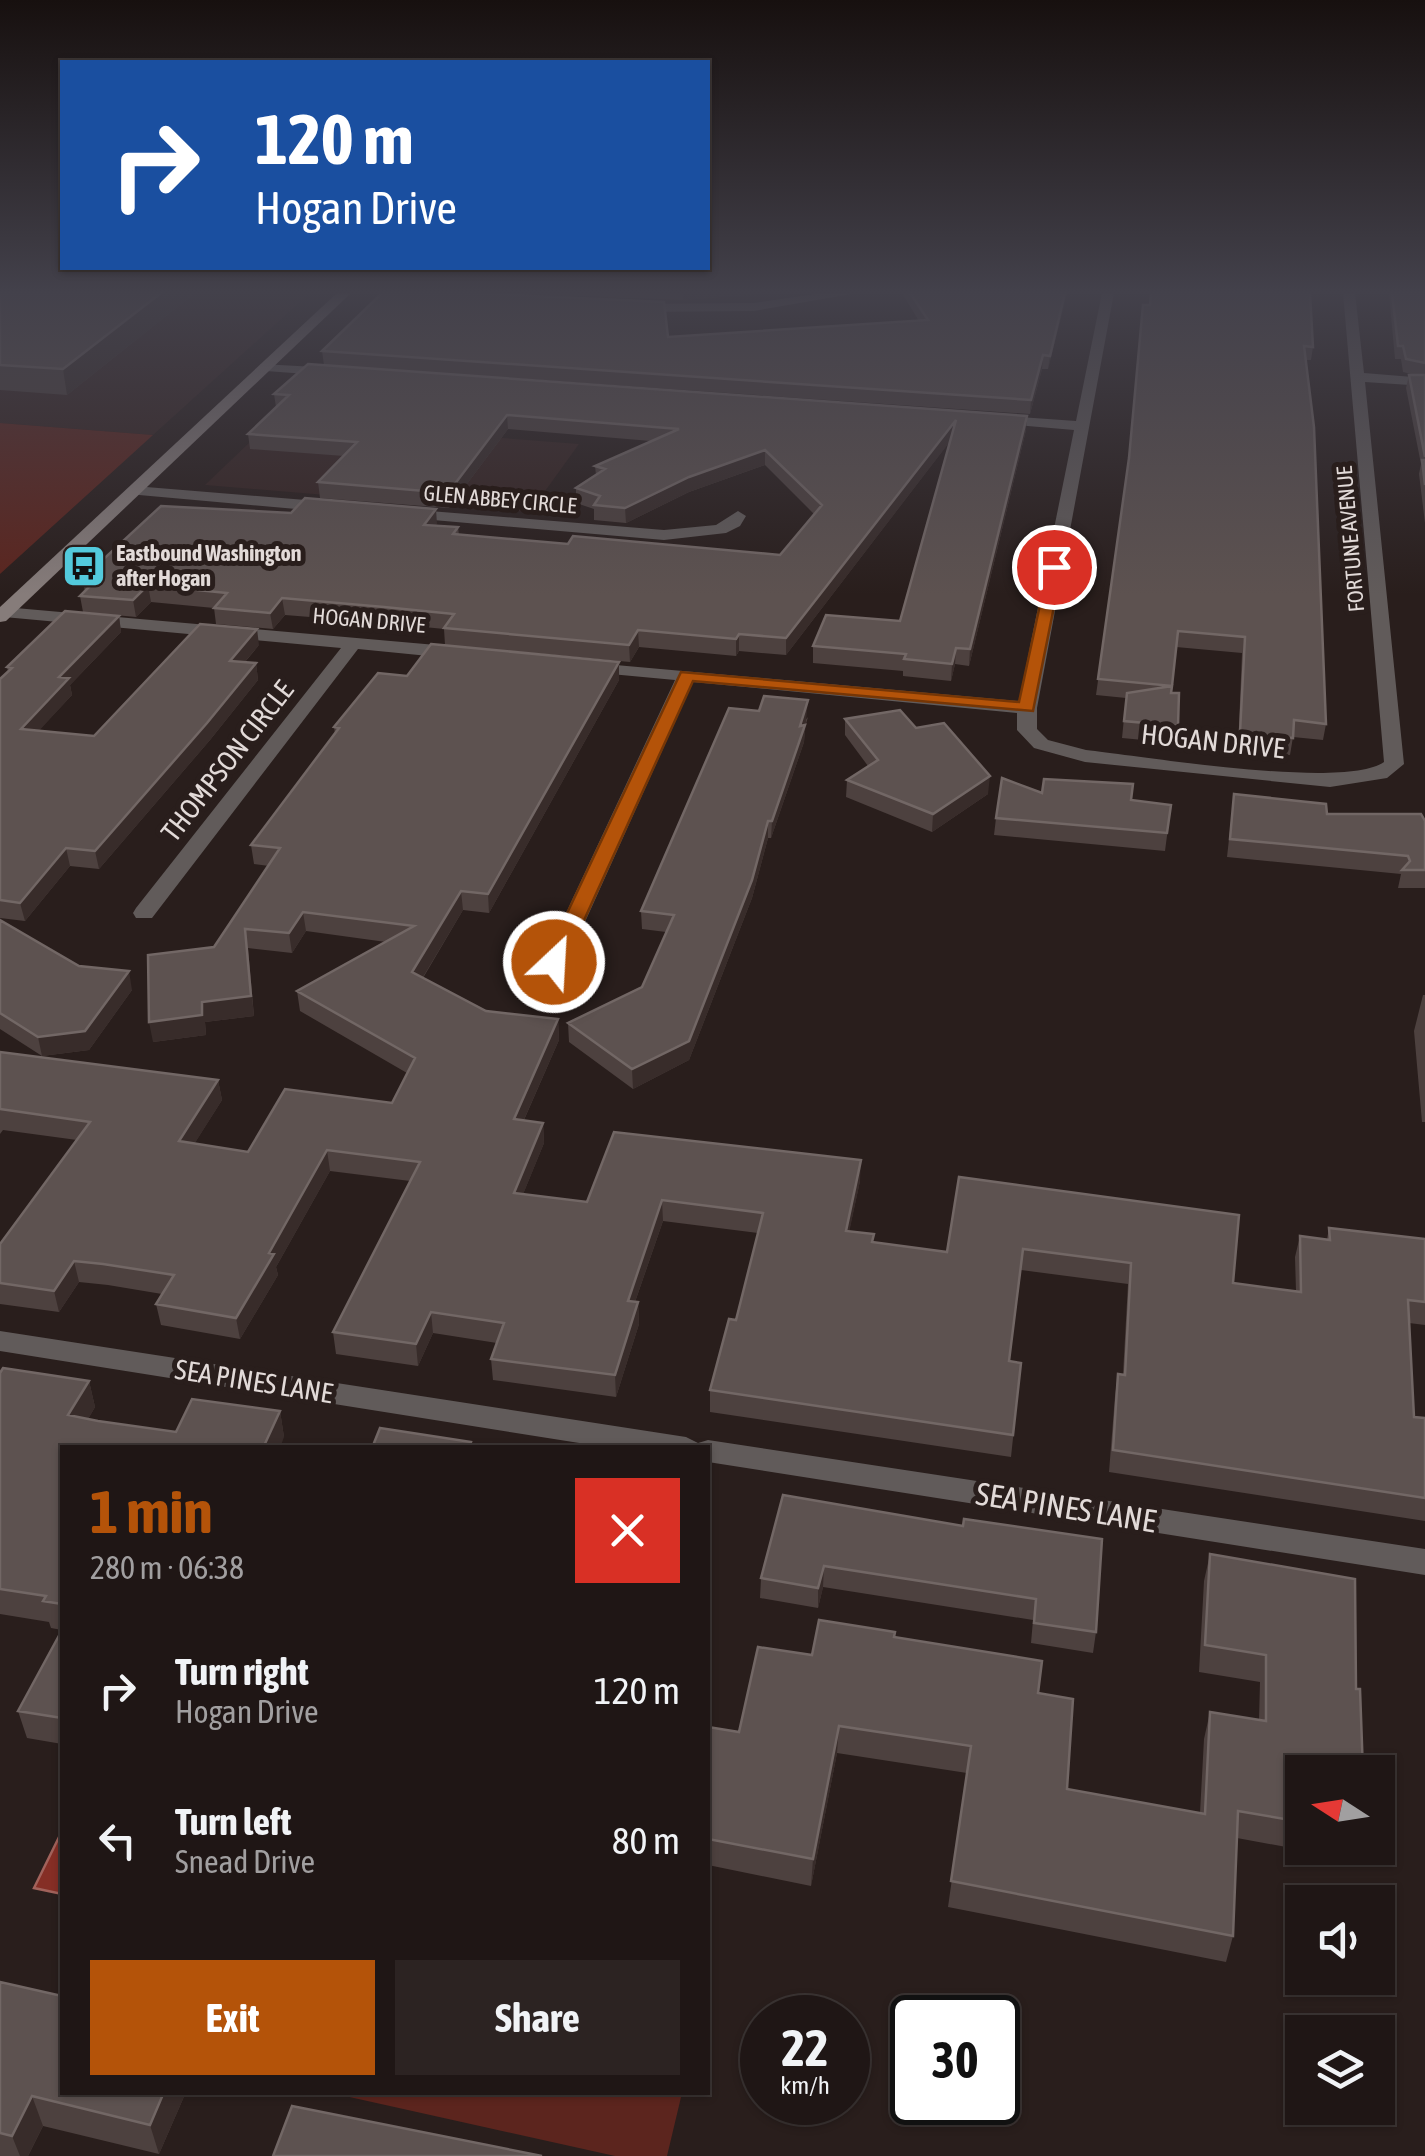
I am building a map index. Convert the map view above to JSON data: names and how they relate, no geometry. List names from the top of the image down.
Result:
{
  "streets": {
    "street": [
      "GLEN ABBEY CIRCLE",
      "FORTUNE AVENUE",
      "HOGAN DRIVE",
      "THOMPSON CIRCLE",
      "SEA PINES LANE"
    ]
  },
  "crossings": [
    ["FORTUNE AVENUE", "HOGAN DRIVE"],
    ["HOGAN DRIVE", "THOMPSON CIRCLE"]
  ],
  "places": {
    "bus stop": ["Eastbound Washington after Hogan"]
  },
  "north": "left",
  "page": {
    "turn": ["120 m", "Hogan Drive"],
    "heading": ["1 min", "280 m · 06:38"],
    "list": [
      {
        "name": "Turn right",
        "note": "Hogan Drive",
        "value": "120 m"
      },
      {
        "name": "Turn left",
        "note": "Snead Drive",
        "value": "80 m"
      }
    ],
    "buttons": ["Exit", "Share"],
    "speed": "22 km/h",
    "limit": "30"
  }
}
